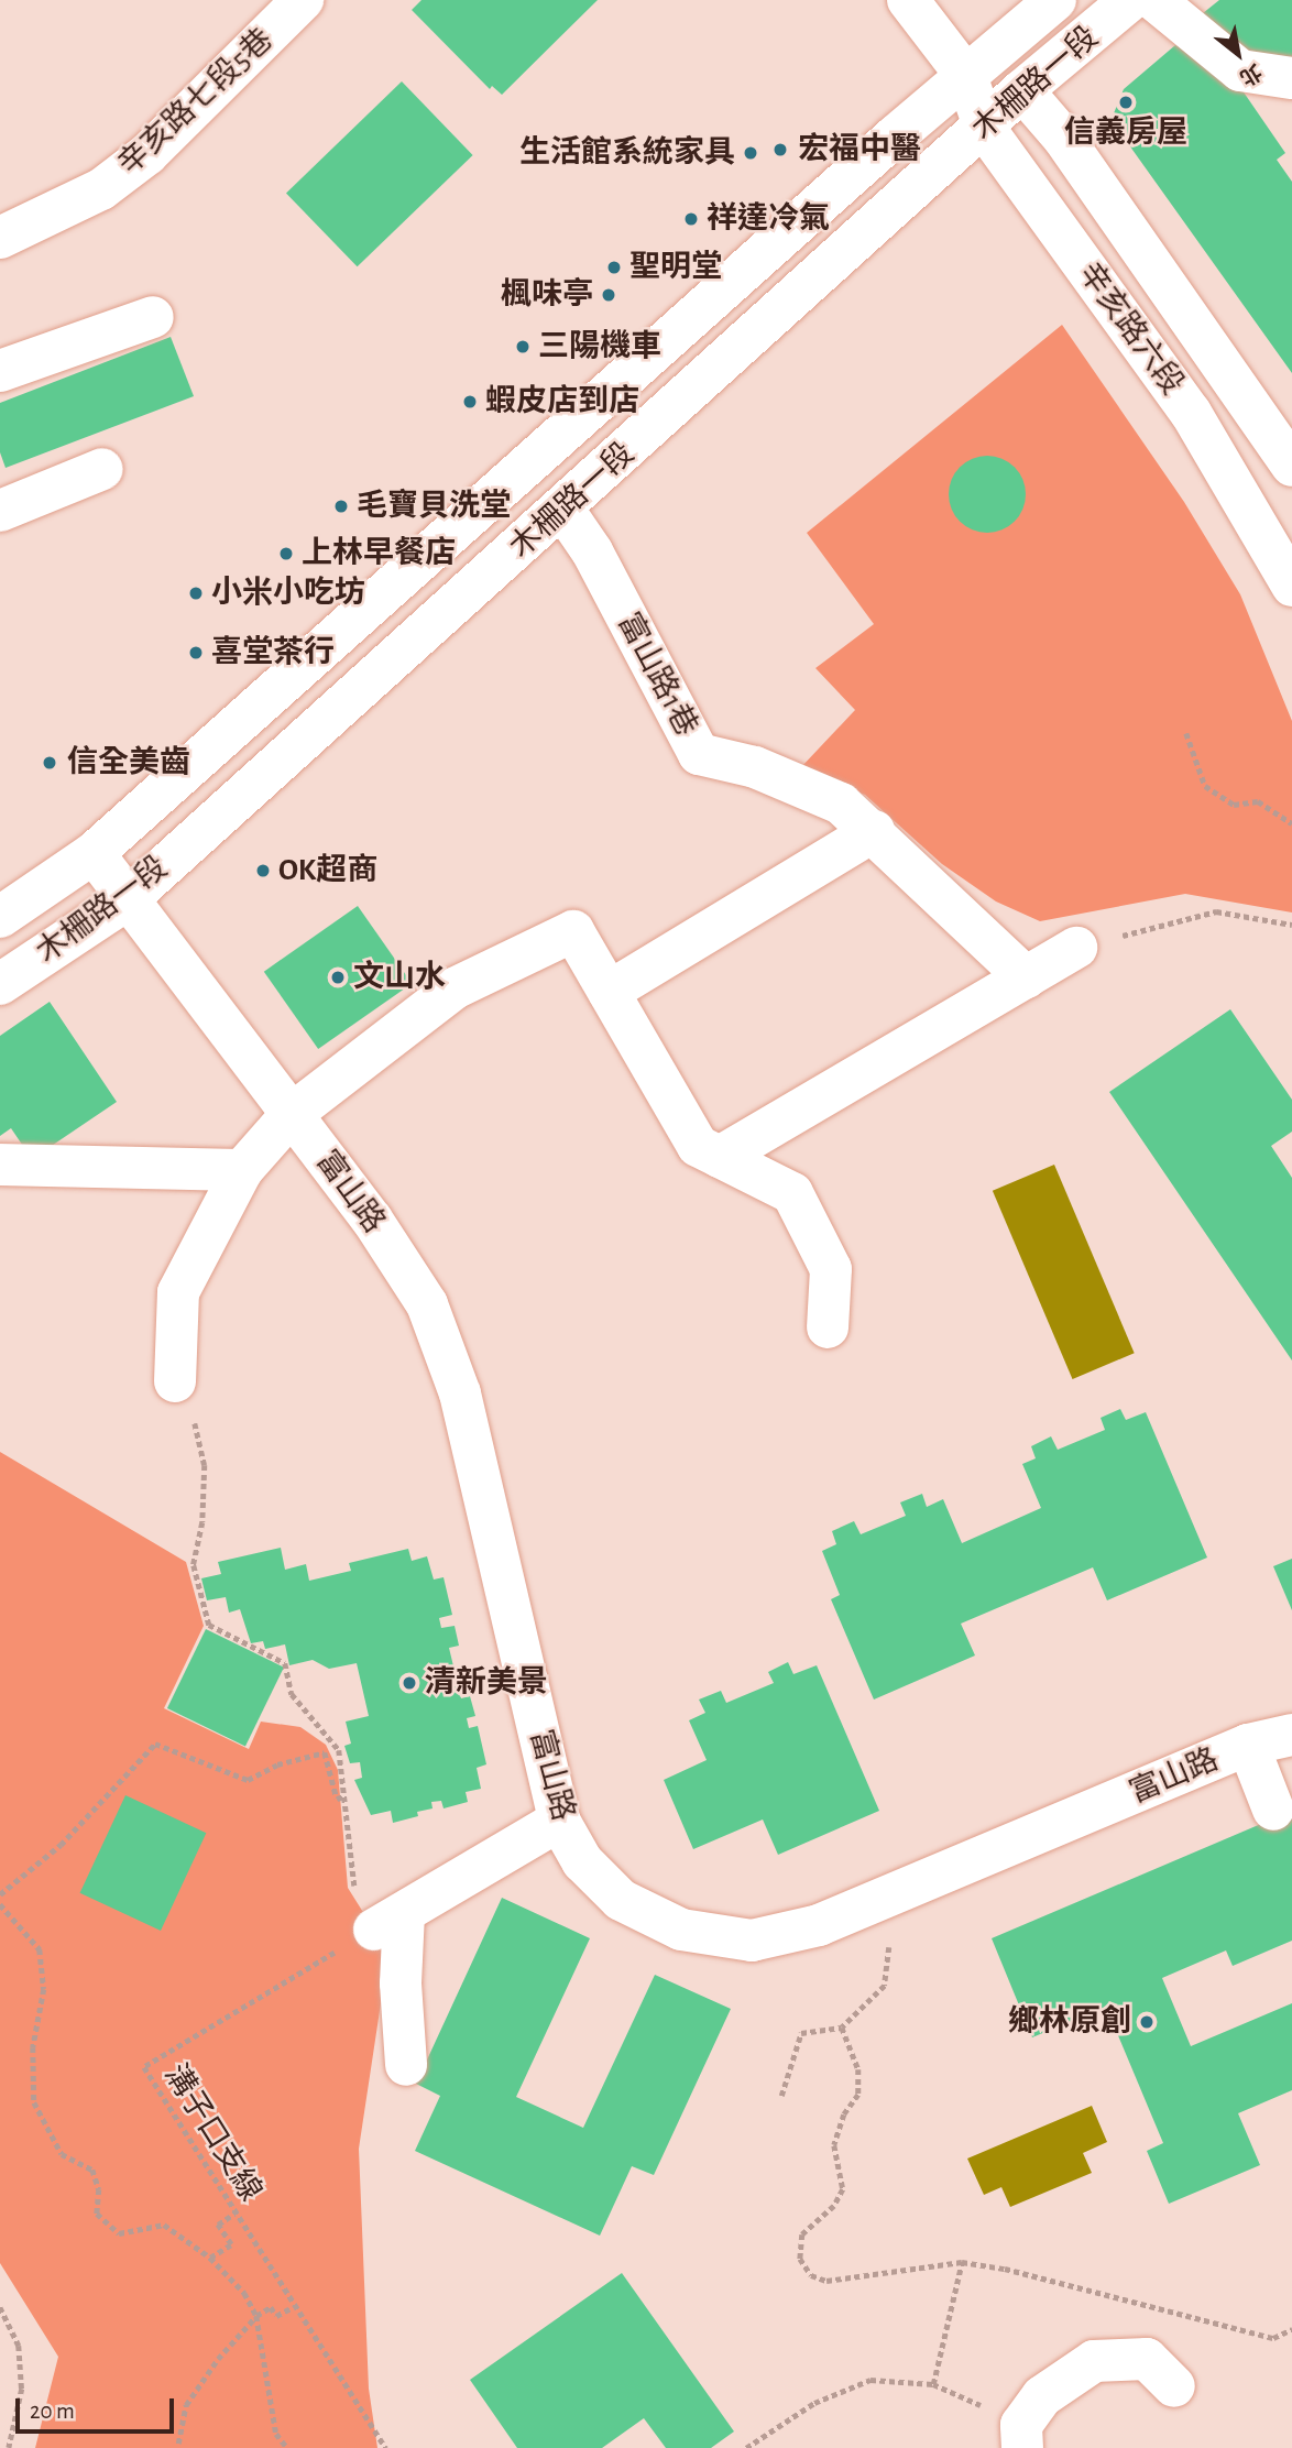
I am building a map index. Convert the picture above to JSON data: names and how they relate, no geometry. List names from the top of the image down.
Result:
{
  "streets": {
    "street": [
      "木柵路一段",
      "辛亥路七段5巷",
      "辛亥路六段",
      "富山路1巷",
      "富山路"
    ],
    "path": ["溝子口支線"]
  },
  "crossings": [
    ["木柵路一段", "辛亥路六段"],
    ["木柵路一段", "富山路1巷"],
    ["木柵路一段", "富山路"]
  ],
  "places": [
    "信義房屋",
    "宏福中醫",
    "生活館系統家具",
    "祥達冷氣",
    "聖明堂",
    "楓味亭",
    "三陽機車",
    "蝦皮店到店",
    "毛寶貝洗堂",
    "上林早餐店",
    "小米小吃坊",
    "喜堂茶行",
    "信全美齒",
    "OK超商",
    "文山水",
    "清新美景",
    "鄉林原創"
  ],
  "scale_bar": "20 m",
  "north": "bottom right"
}
